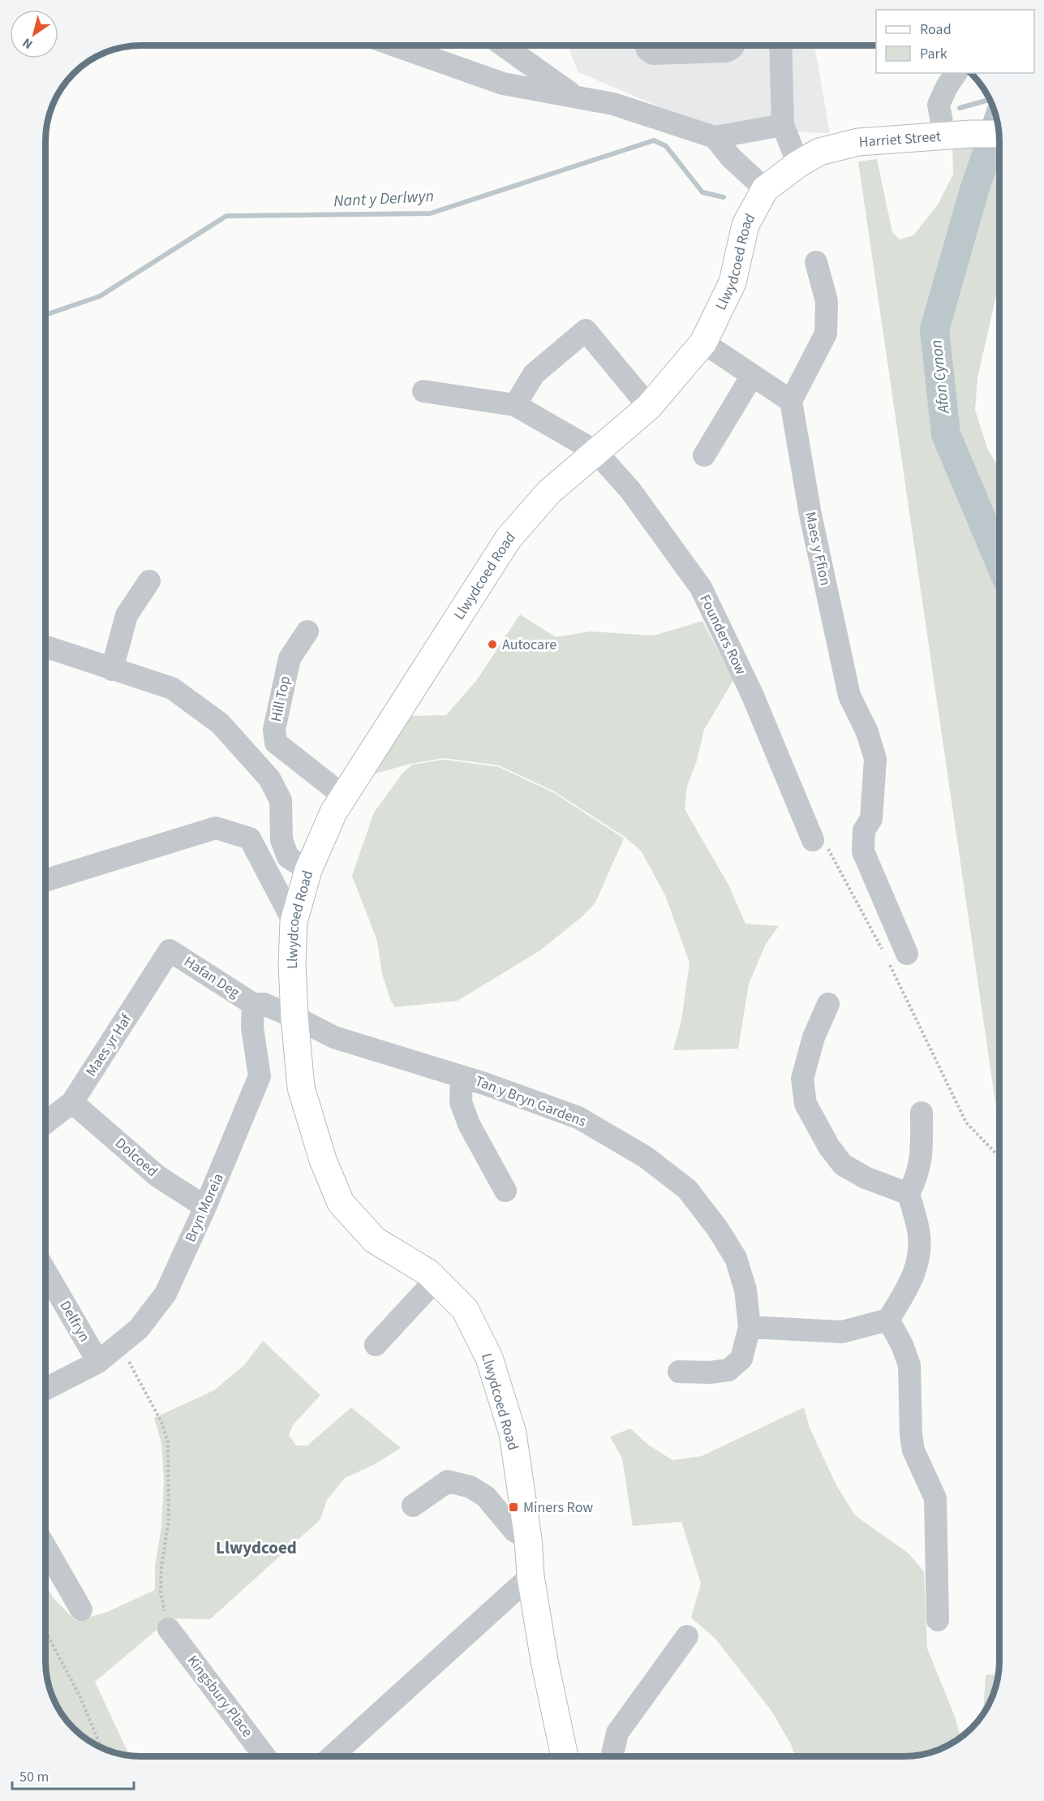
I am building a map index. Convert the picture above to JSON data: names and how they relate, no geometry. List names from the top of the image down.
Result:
{
  "streets": {
    "main road": ["Harriet Street", "Llwydcoed Road"],
    "street": [
      "Maes y Ffion",
      "Founders Row",
      "Hill Top",
      "Hafan Deg",
      "Maes yr Haf",
      "Tan y Bryn Gardens",
      "Dolcoed",
      "Bryn Moreia",
      "Delfryn",
      "Kingsbury Place"
    ]
  },
  "crossings": [
    ["Harriet Street", "Llwydcoed Road"],
    ["Llwydcoed Road", "Founders Row"],
    ["Llwydcoed Road", "Hill Top"],
    ["Llwydcoed Road", "Tan y Bryn Gardens"],
    ["Hafan Deg", "Maes yr Haf"],
    ["Hafan Deg", "Bryn Moreia"],
    ["Maes yr Haf", "Dolcoed"],
    ["Dolcoed", "Bryn Moreia"],
    ["Bryn Moreia", "Delfryn"]
  ],
  "districts": ["Llwydcoed"],
  "water": ["Nant y Derlwyn", "Afon Cynon"],
  "places": {
    "other": ["Autocare"],
    "transit": ["Miners Row"]
  },
  "legend": ["Road", "Park"],
  "scale_bar": "50 m",
  "north": "bottom left"
}
